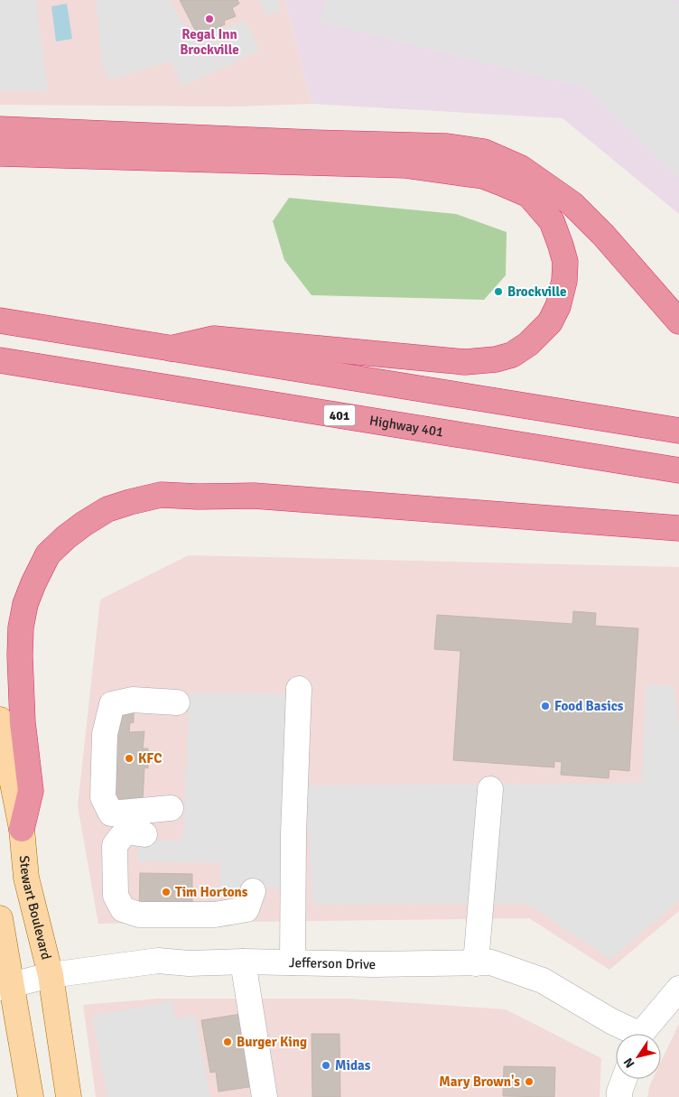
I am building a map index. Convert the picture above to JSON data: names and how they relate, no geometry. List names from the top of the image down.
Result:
{
  "streets": {
    "highway": ["401", "Highway 401"],
    "main road": ["Stewart Boulevard"],
    "street": ["Jefferson Drive"]
  },
  "crossings": [
    ["Stewart Boulevard", "Jefferson Drive"]
  ],
  "places": [
    "Regal Inn Brockville",
    "Brockville",
    "Food Basics",
    "KFC",
    "Tim Hortons",
    "Burger King",
    "Midas",
    "Mary Brown's"
  ],
  "north": "bottom left"
}
